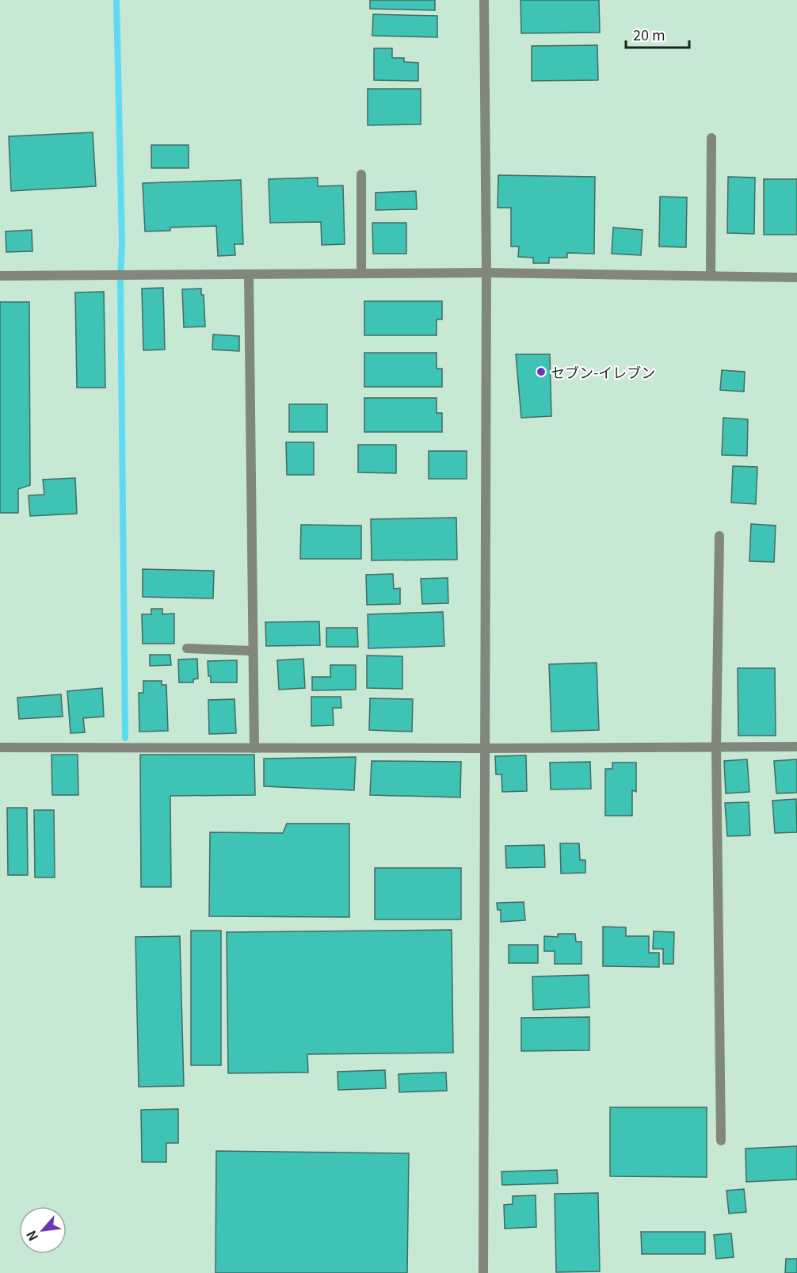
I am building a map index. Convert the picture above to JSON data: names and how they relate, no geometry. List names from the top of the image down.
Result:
{
  "places": ["セブン-イレブン"],
  "scale_bar": "20 m",
  "north": "bottom left"
}
